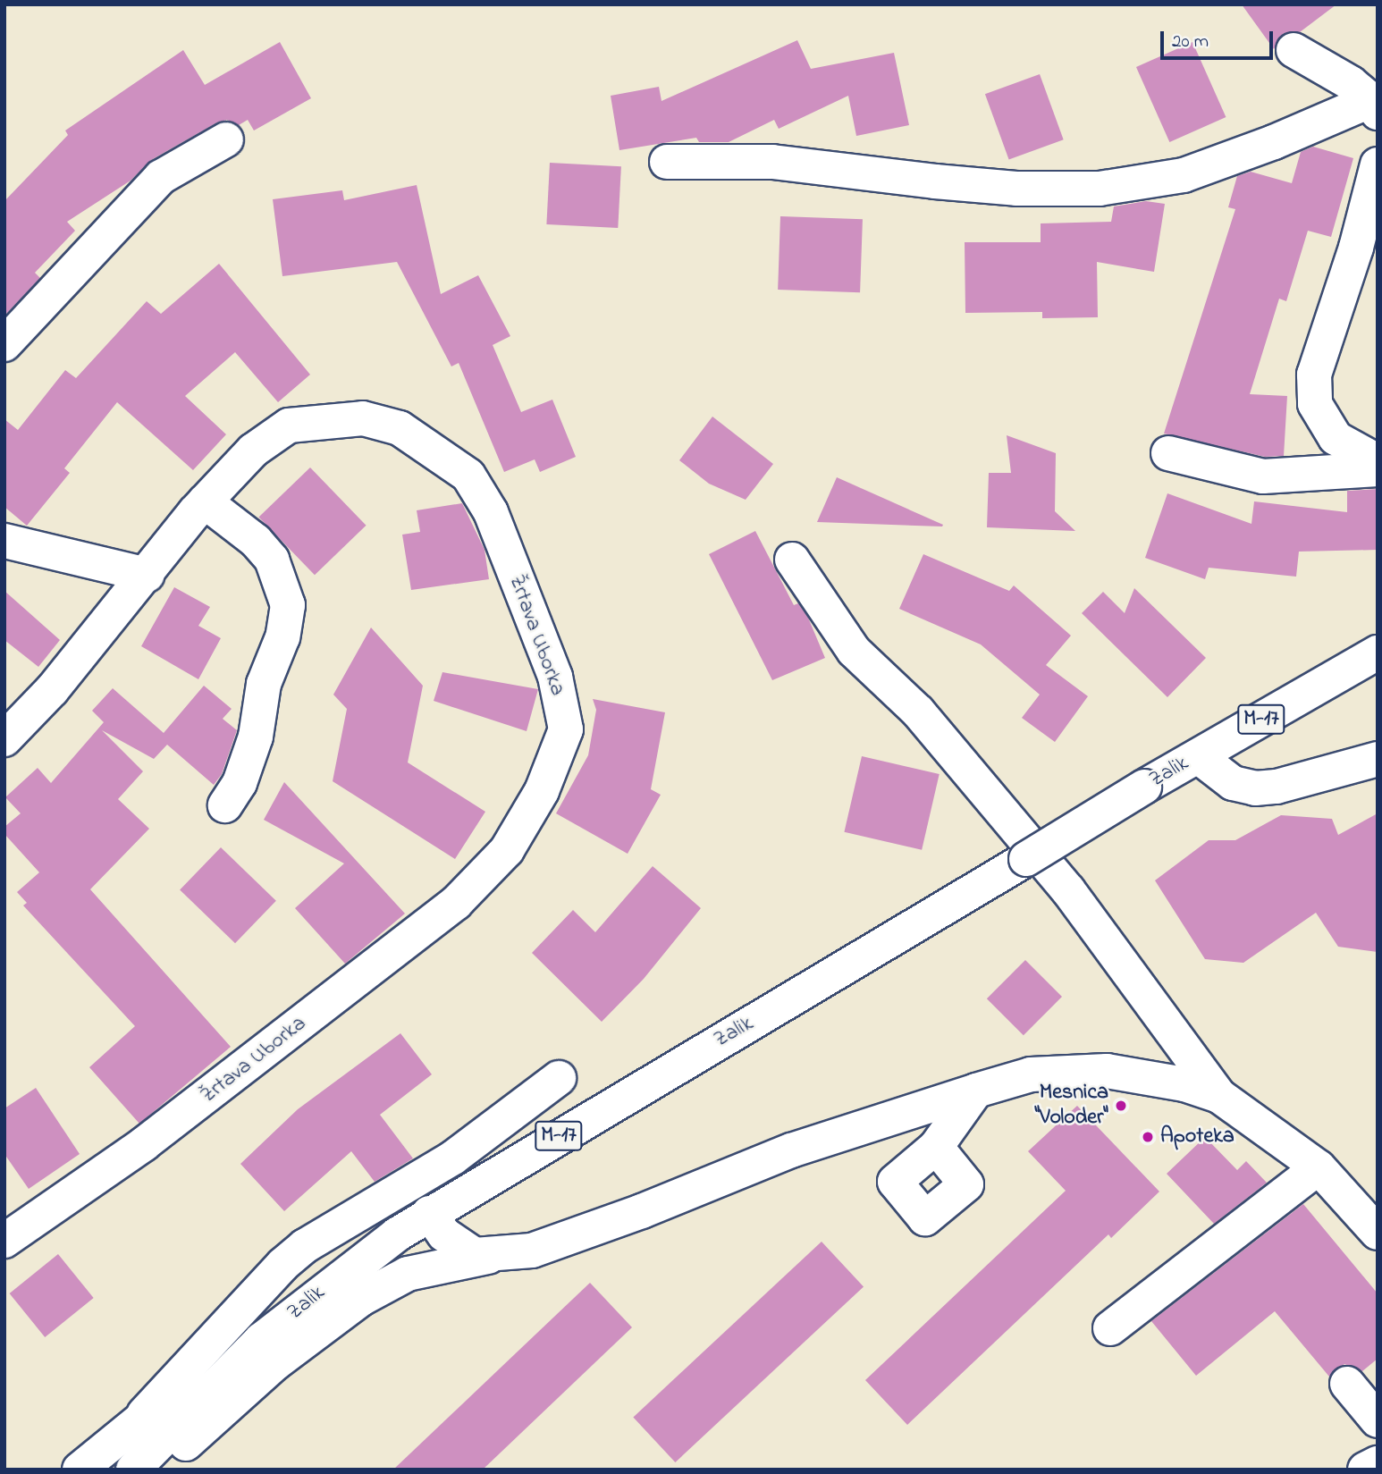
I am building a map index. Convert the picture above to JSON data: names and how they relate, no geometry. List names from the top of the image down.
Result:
{
  "streets": {
    "street": ["Žrtava Uborka", "M-17", "Zalik"]
  },
  "places": ["Mesnica \"Voloder\"", "Apoteka"],
  "scale_bar": "20 m"
}
